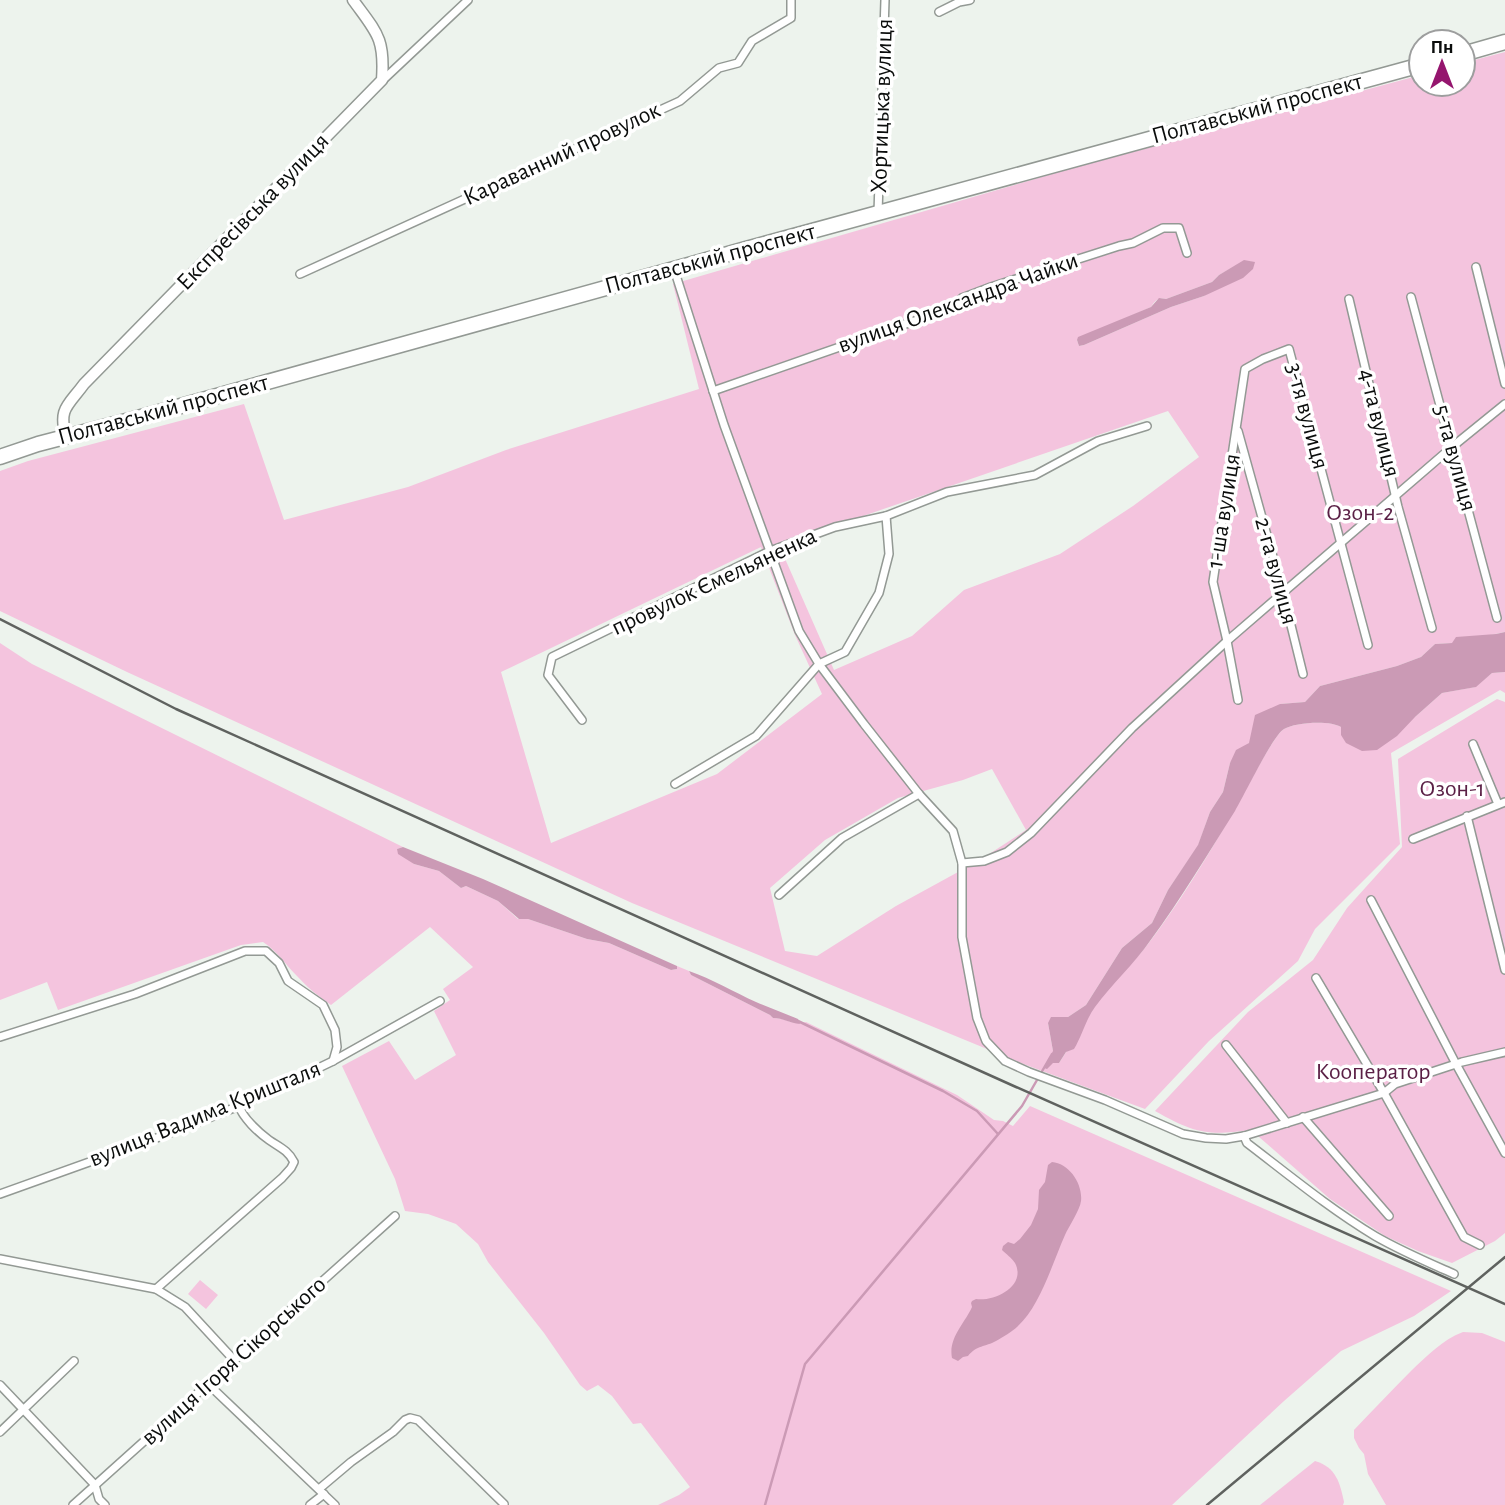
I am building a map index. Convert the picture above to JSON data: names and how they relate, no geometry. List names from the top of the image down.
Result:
{
  "streets": {
    "highway": ["Полтавський проспект"],
    "street": [
      "Хортицька вулиця",
      "Караванний провулок",
      "Експресівська вулиця",
      "вулиця Олександра Чайки",
      "3-тя вулиця",
      "4-та вулиця",
      "5-та вулиця",
      "1-ша вулиця",
      "2-га вулиця",
      "провулок Ємельяненка",
      "вулиця Вадима Кришталя",
      "вулиця Ігоря Сікорського"
    ]
  },
  "crossings": [
    ["Хортицька вулиця", "Полтавський проспект"],
    ["Полтавський проспект", "Експресівська вулиця"],
    ["3-тя вулиця", "1-ша вулиця"],
    ["1-ша вулиця", "2-га вулиця"]
  ],
  "parks": ["Озон-2", "Озон-1", "Кооператор"],
  "north": "top"
}
